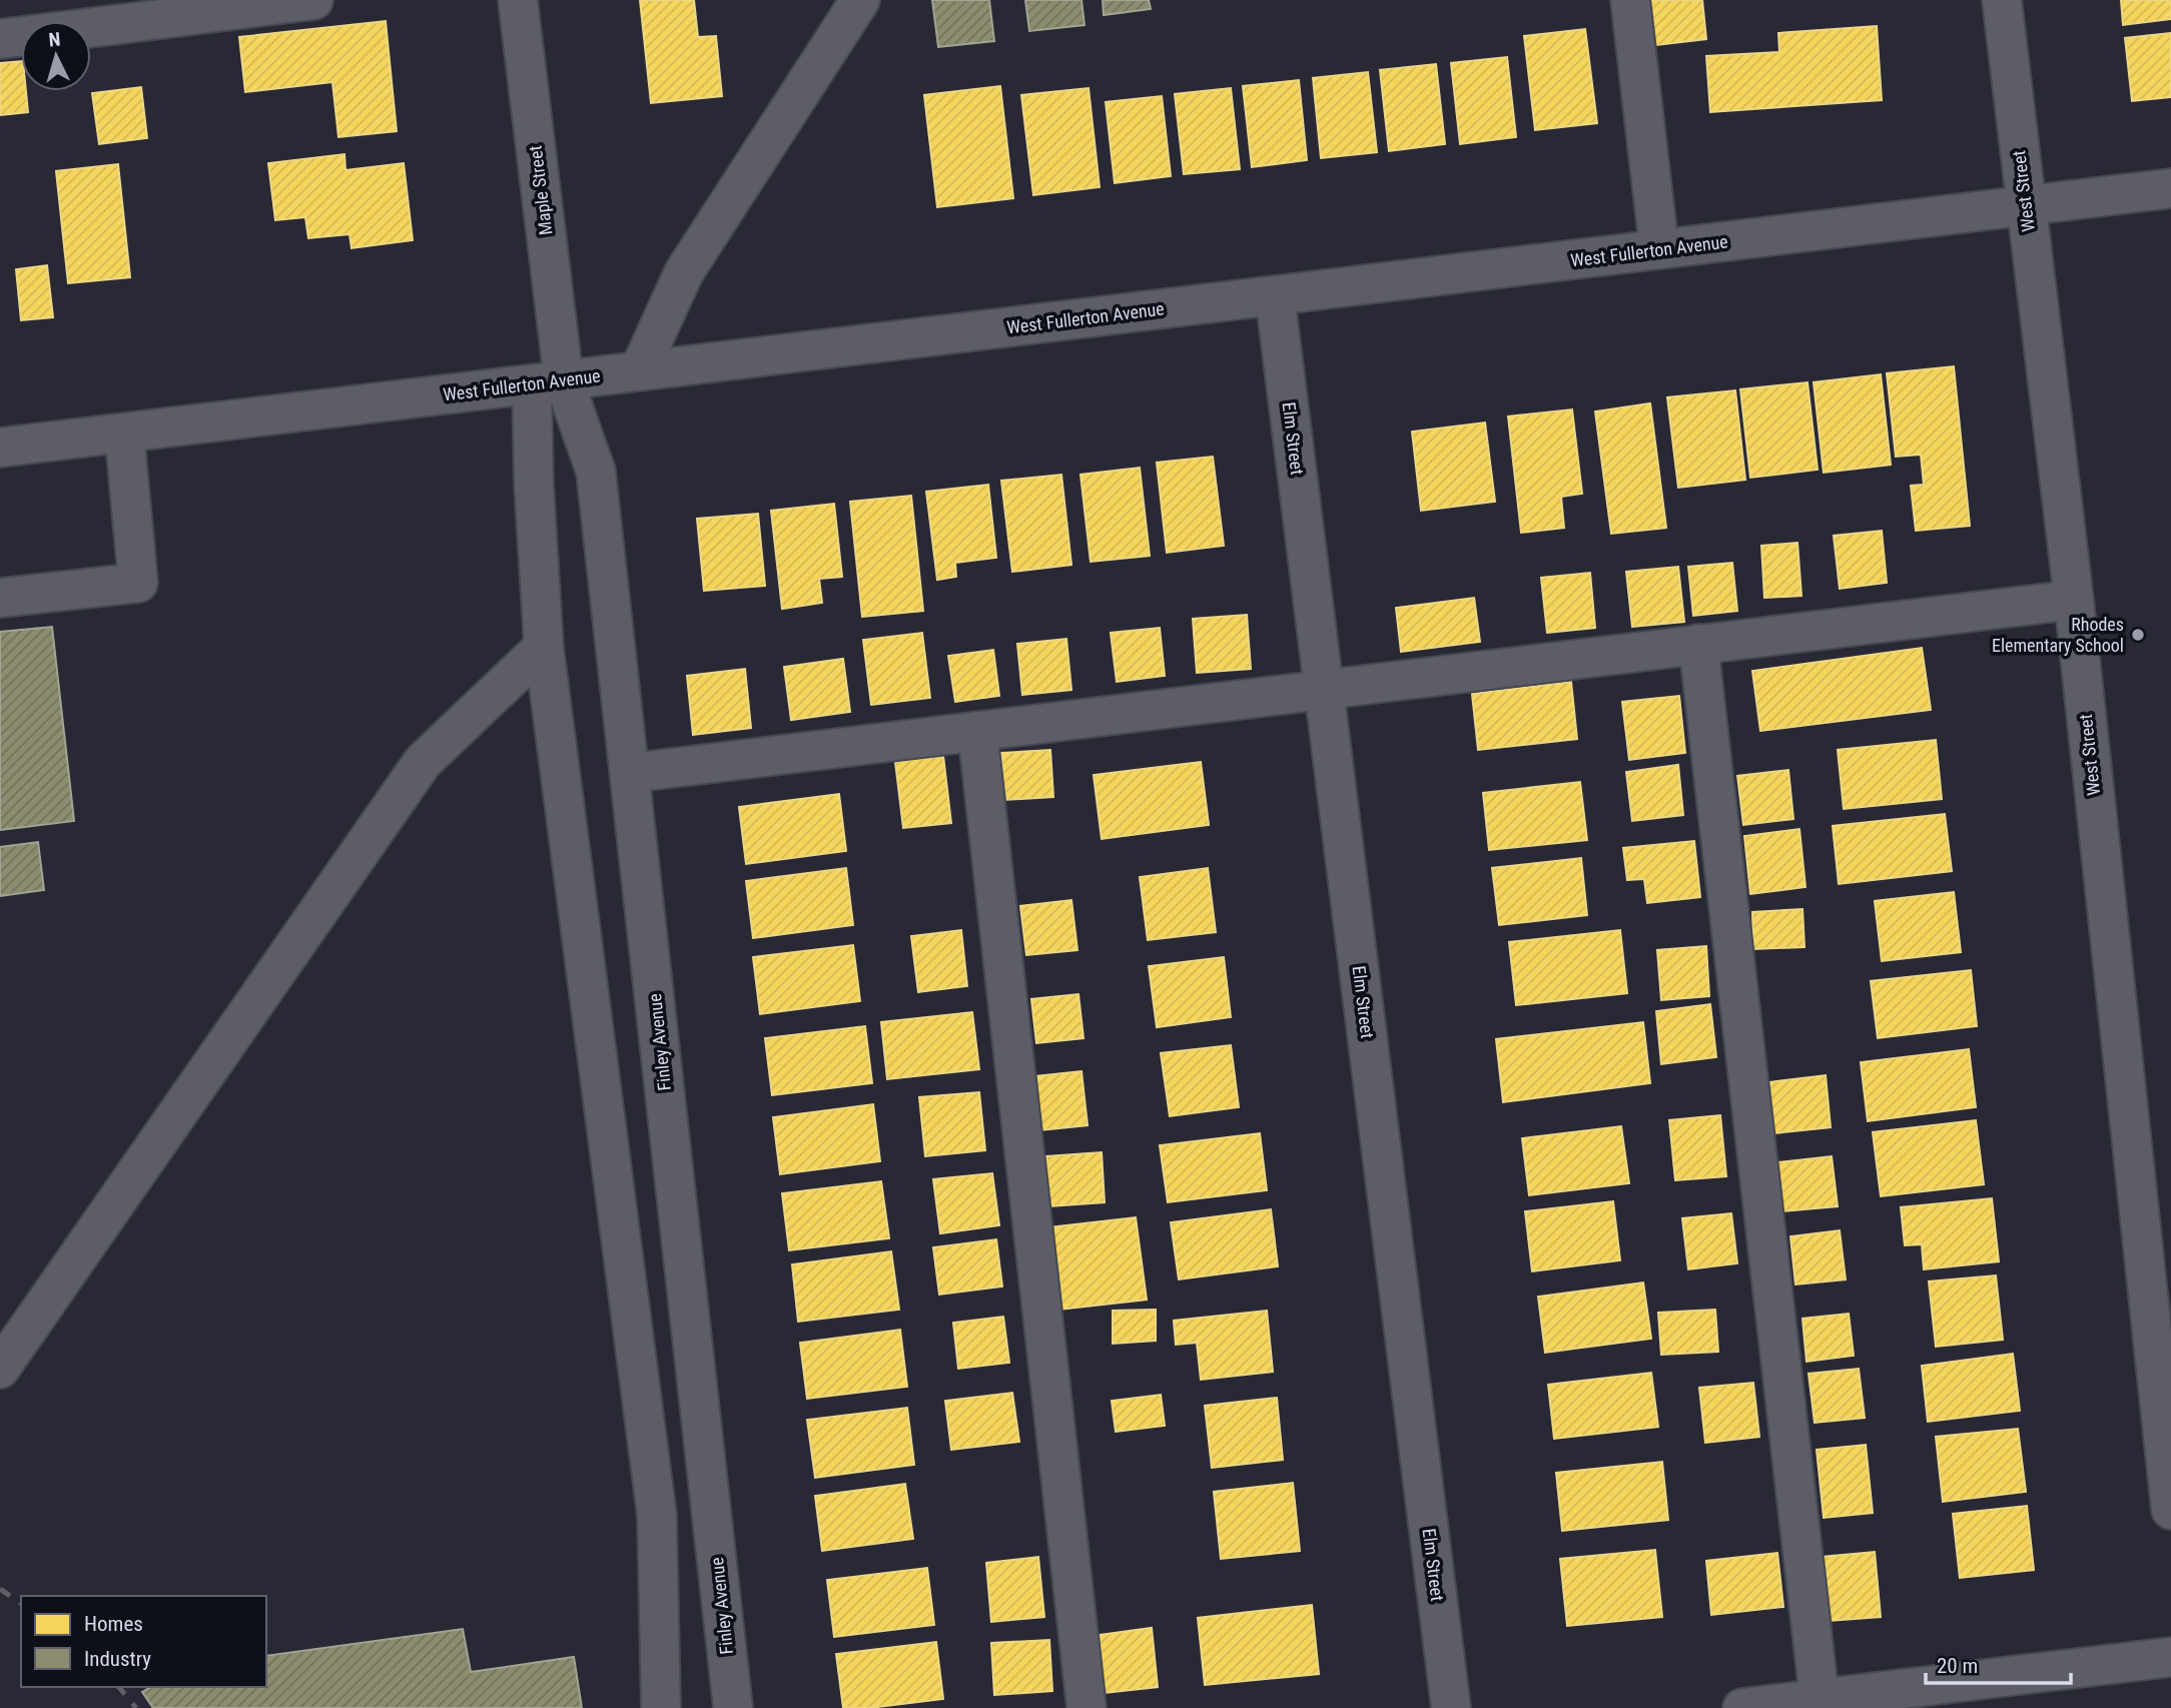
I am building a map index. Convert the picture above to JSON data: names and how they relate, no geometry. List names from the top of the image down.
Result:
{
  "streets": {
    "street": [
      "Maple Street",
      "West Street",
      "West Fullerton Avenue",
      "Elm Street",
      "Finley Avenue"
    ]
  },
  "crossings": [
    ["Maple Street", "West Fullerton Avenue"],
    ["Maple Street", "Finley Avenue"],
    ["West Street", "West Fullerton Avenue"],
    ["West Fullerton Avenue", "Elm Street"],
    ["West Fullerton Avenue", "Finley Avenue"]
  ],
  "places": ["Rhodes Elementary School"],
  "legend": ["Homes", "Industry"],
  "scale_bar": "20 m",
  "north": "top"
}
